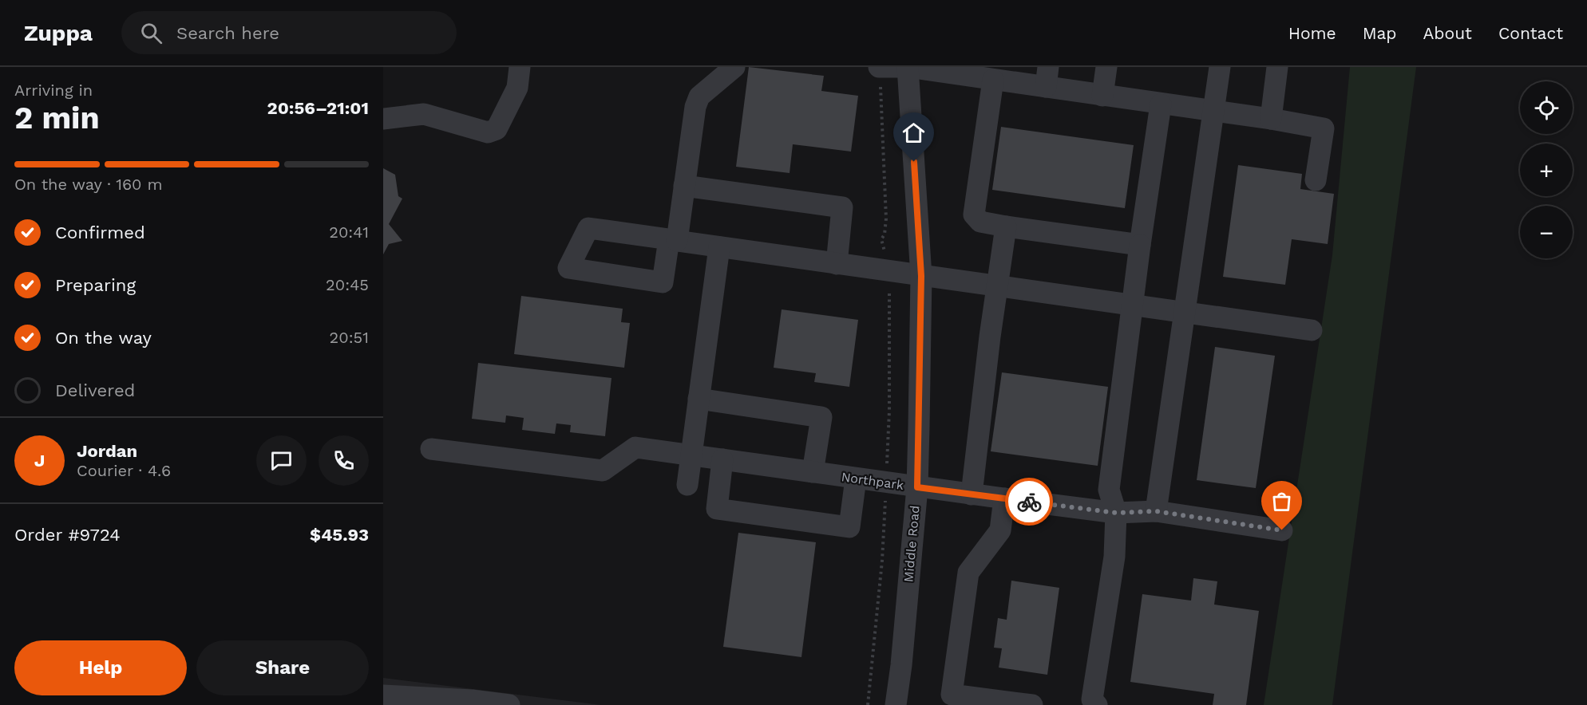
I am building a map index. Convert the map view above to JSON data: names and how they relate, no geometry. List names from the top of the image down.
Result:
{
  "streets": {
    "street": ["Northpark", "Middle Road"]
  },
  "crossings": [
    ["Northpark", "Middle Road"]
  ],
  "page": {
    "header": "Zuppa",
    "search": "Search here",
    "nav": [
      "Home",
      "Map",
      "About",
      "Contact"
    ],
    "heading": ["2 min", "Arriving in", "20:56–21:01"],
    "panel": [
      "Jordan",
      "Courier · 4.6",
      "Order #9724",
      "$45.93"
    ],
    "map_buttons": ["+", "−"],
    "bar": "On the way · 160 m",
    "list": [
      ["Confirmed", "20:41"],
      ["Preparing", "20:45"],
      ["On the way", "20:51"],
      "Delivered"
    ],
    "round": "J",
    "buttons": ["Help", "Share"]
  }
}
